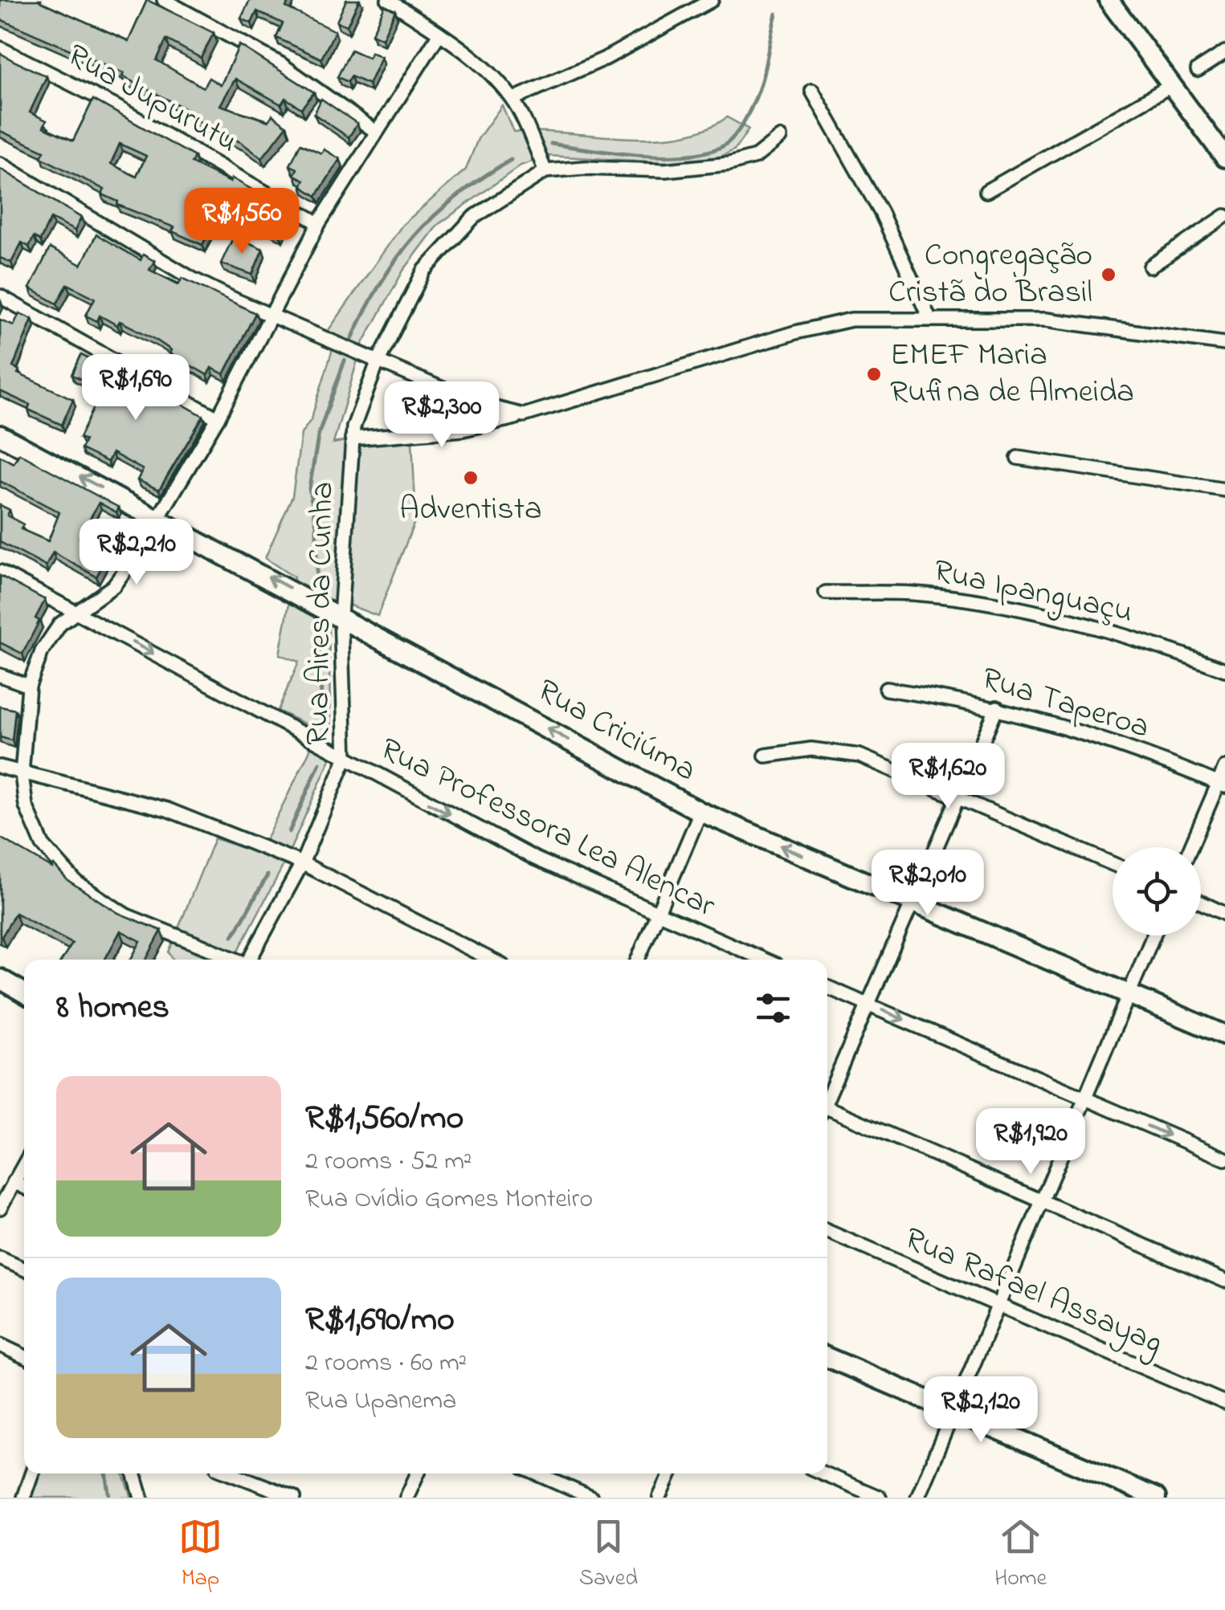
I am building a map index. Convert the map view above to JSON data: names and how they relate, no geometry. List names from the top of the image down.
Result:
{
  "streets": {
    "street": [
      "Rua Jupurutu",
      "Rua Ipanguaçu",
      "Rua Aires da Cunha",
      "Rua Taperoa",
      "Rua Criciúma",
      "Rua Professora Lea Alencar",
      "Rua Rafael Assayag"
    ]
  },
  "crossings": [
    ["Rua Aires da Cunha", "Rua Criciúma"],
    ["Rua Aires da Cunha", "Rua Professora Lea Alencar"]
  ],
  "one_way": ["Rua Professora Lea Alencar"],
  "places": ["Congregação Cristã do Brasil", "EMEF Maria Rufina de Almeida", "Adventista"],
  "page": {
    "price": [
      "R$1,560",
      "R$1,690",
      "R$2,300",
      "R$2,210",
      "R$1,620",
      "R$2,010",
      "R$1,920",
      "R$2,120"
    ],
    "heading": "8 homes",
    "list": [
      {
        "name": "R$1,560/mo",
        "note": "2 rooms · 52 m² · Rua Ovídio Gomes Monteiro"
      },
      {
        "name": "R$1,690/mo",
        "note": "2 rooms · 60 m² · Rua Upanema"
      }
    ],
    "tabs": ["Map", "Saved", "Home"]
  }
}
